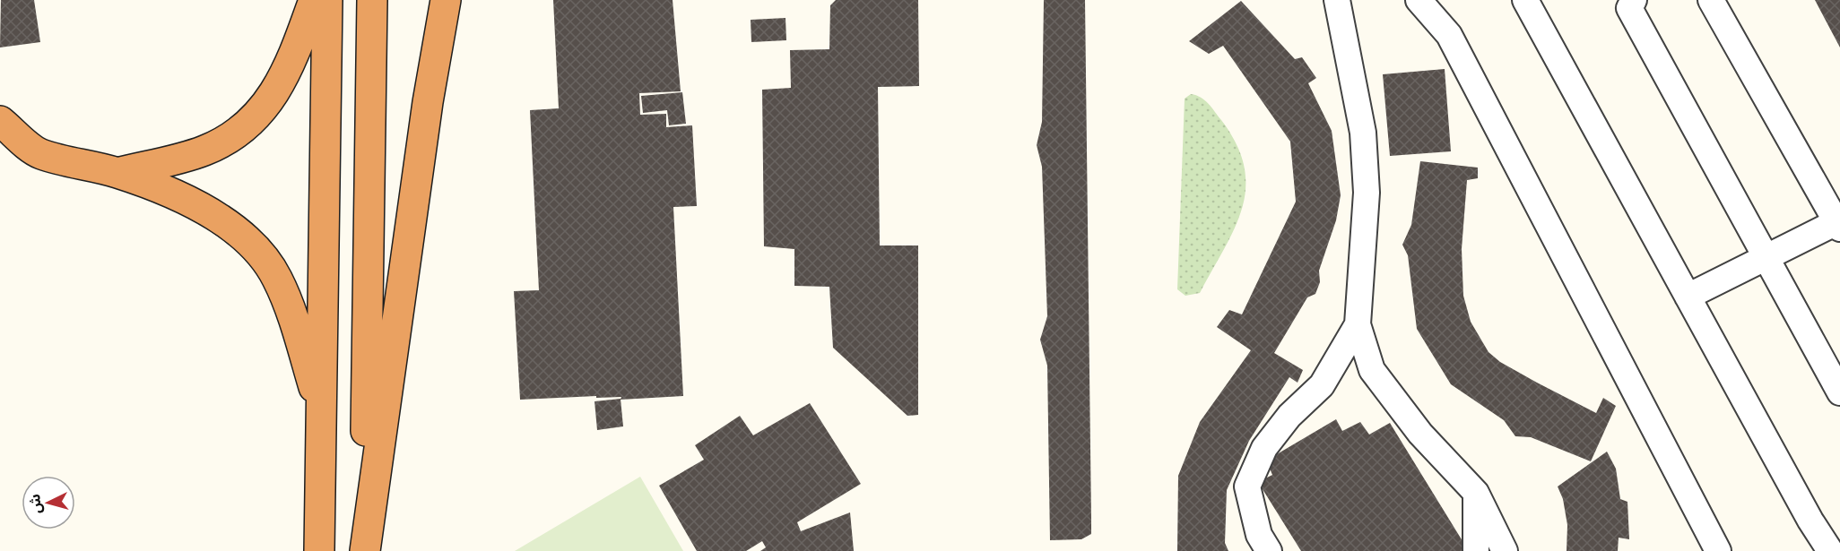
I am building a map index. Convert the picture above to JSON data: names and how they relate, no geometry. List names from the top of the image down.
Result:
{
  "north": "left"
}
